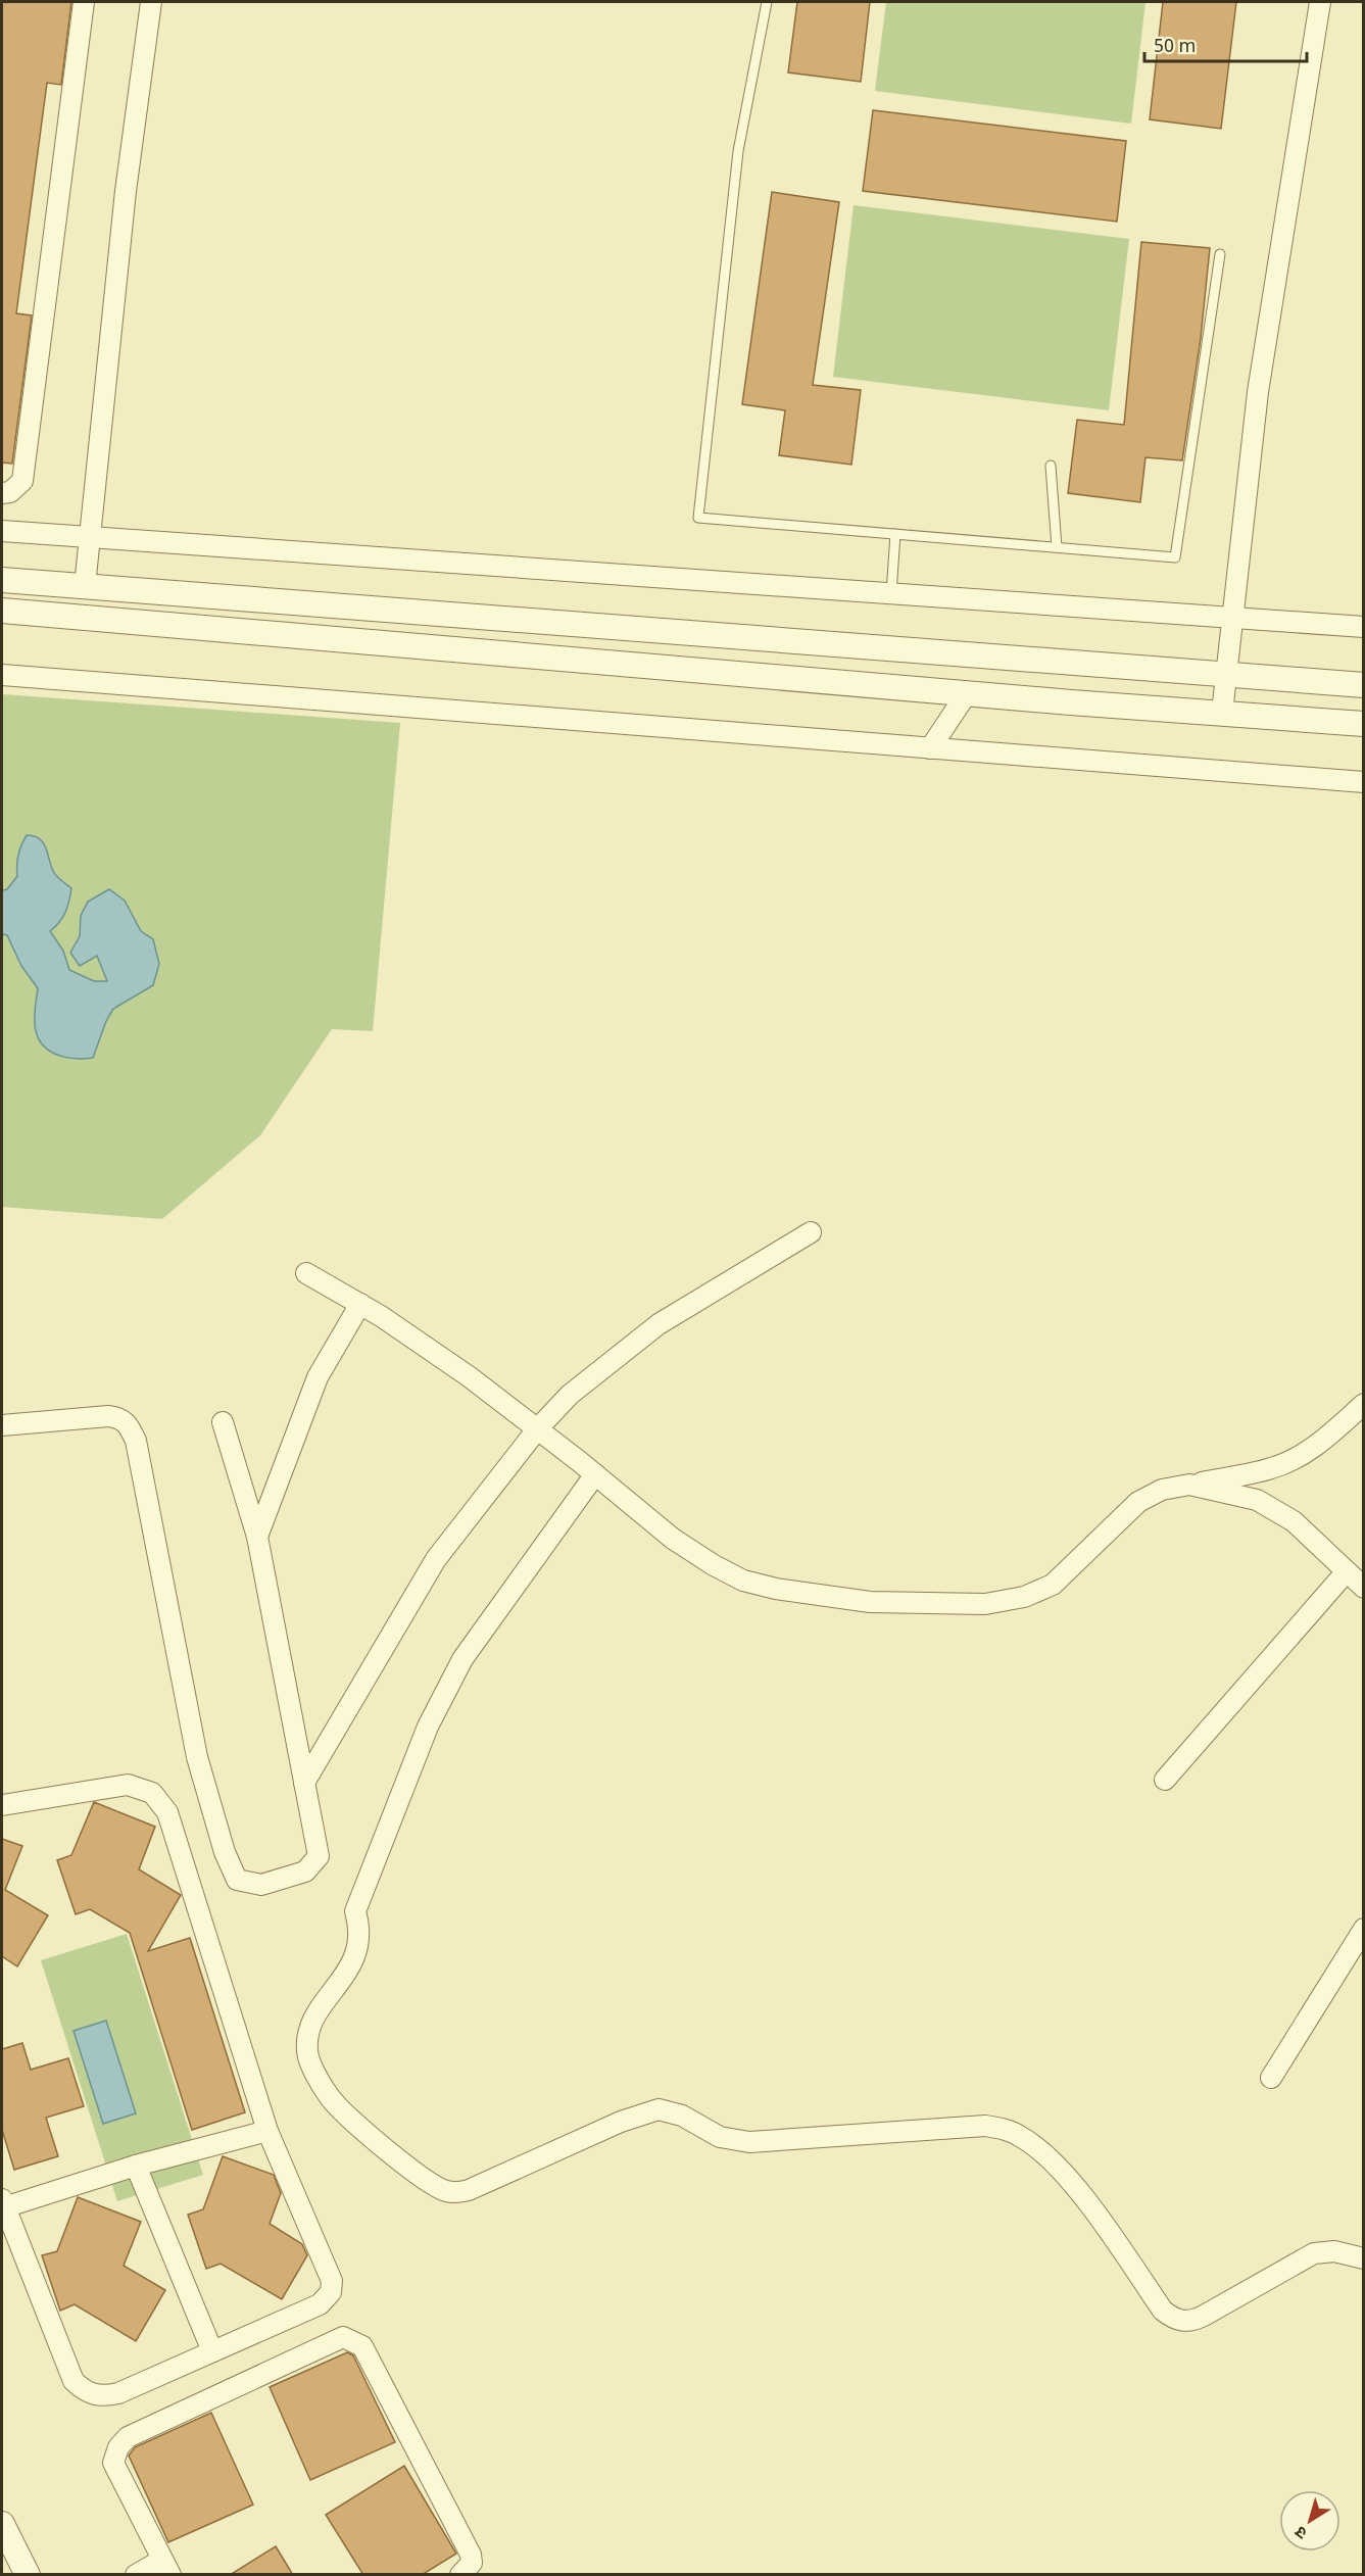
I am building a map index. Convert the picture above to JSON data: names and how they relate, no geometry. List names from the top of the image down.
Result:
{
  "scale_bar": "50 m",
  "north": "bottom left"
}
